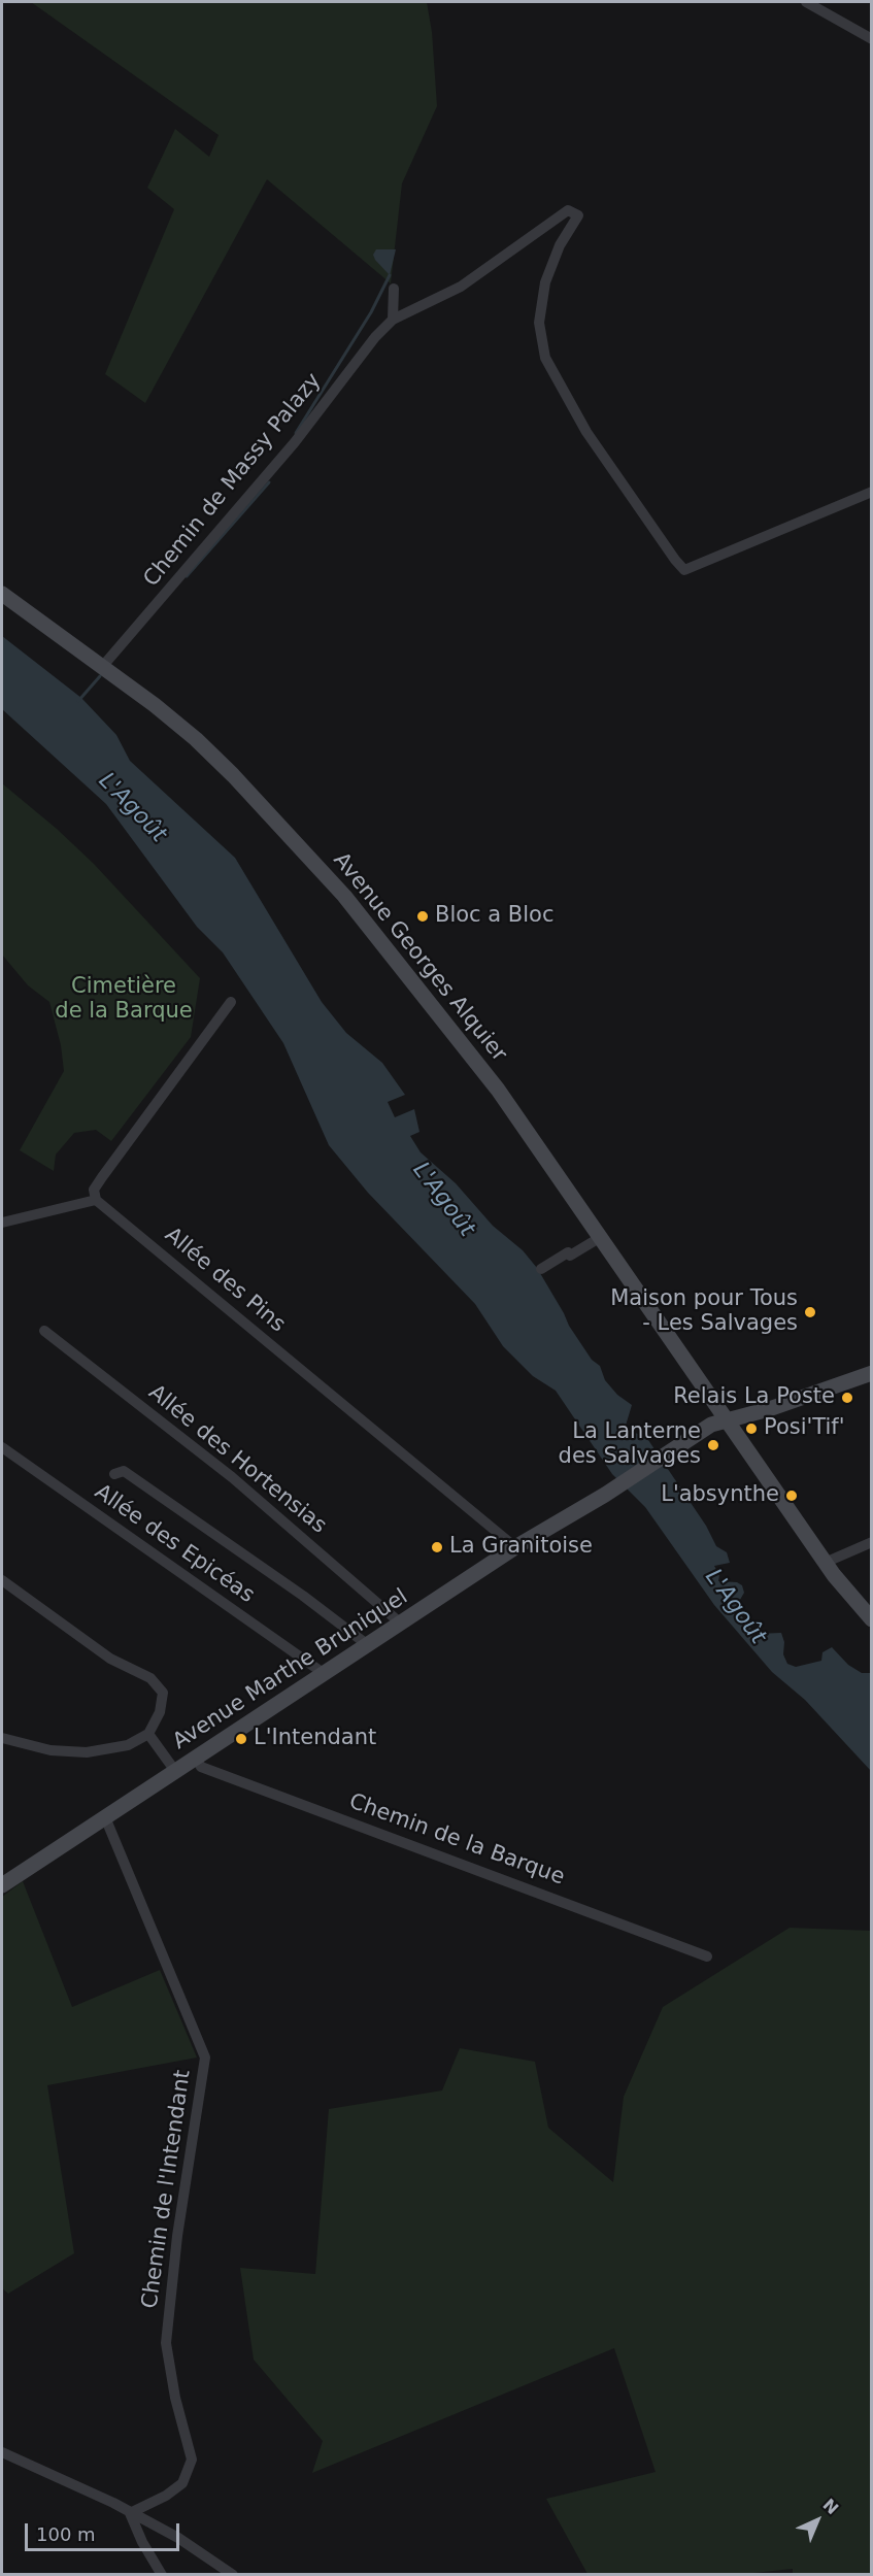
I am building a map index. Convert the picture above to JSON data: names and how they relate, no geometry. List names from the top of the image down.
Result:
{
  "streets": {
    "main road": ["Avenue Georges Alquier", "Avenue Marthe Bruniquel"],
    "street": [
      "Chemin de Massy Palazy",
      "Allée des Pins",
      "Allée des Hortensias",
      "Allée des Epicéas",
      "Chemin de la Barque",
      "Chemin de l'Intendant"
    ]
  },
  "crossings": [
    ["Chemin de Massy Palazy", "Avenue Georges Alquier"],
    ["Avenue Georges Alquier", "Avenue Marthe Bruniquel"],
    ["Allée des Pins", "Avenue Marthe Bruniquel"],
    ["Allée des Hortensias", "Avenue Marthe Bruniquel"],
    ["Allée des Epicéas", "Avenue Marthe Bruniquel"],
    ["Avenue Marthe Bruniquel", "Chemin de la Barque"],
    ["Avenue Marthe Bruniquel", "Chemin de l'Intendant"]
  ],
  "water": ["L'Agoût"],
  "parks": ["Cimetière de la Barque"],
  "places": [
    "Bloc a Bloc",
    "Maison pour Tous - Les Salvages",
    "Relais La Poste",
    "Posi'Tif'",
    "La Lanterne des Salvages",
    "L'absynthe",
    "La Granitoise",
    "L'Intendant"
  ],
  "scale_bar": "100 m",
  "north": "top right"
}
